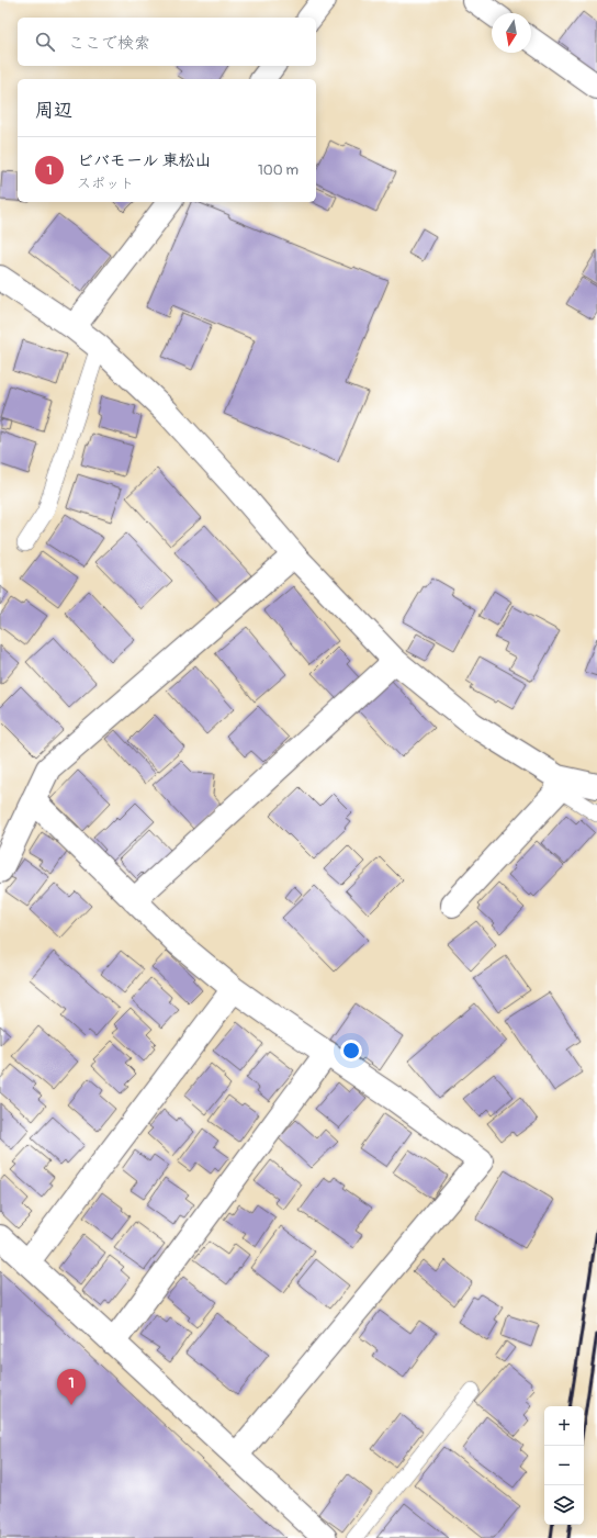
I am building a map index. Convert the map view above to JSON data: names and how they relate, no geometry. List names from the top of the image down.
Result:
{
  "north": "bottom",
  "page": {
    "search": "ここで検索",
    "heading": "周辺",
    "list": [
      {
        "mark": "1",
        "name": "ビバモール 東松山",
        "note": "スポット",
        "value": "100 m"
      }
    ],
    "pins": "1",
    "map_buttons": ["+", "−"]
  }
}
